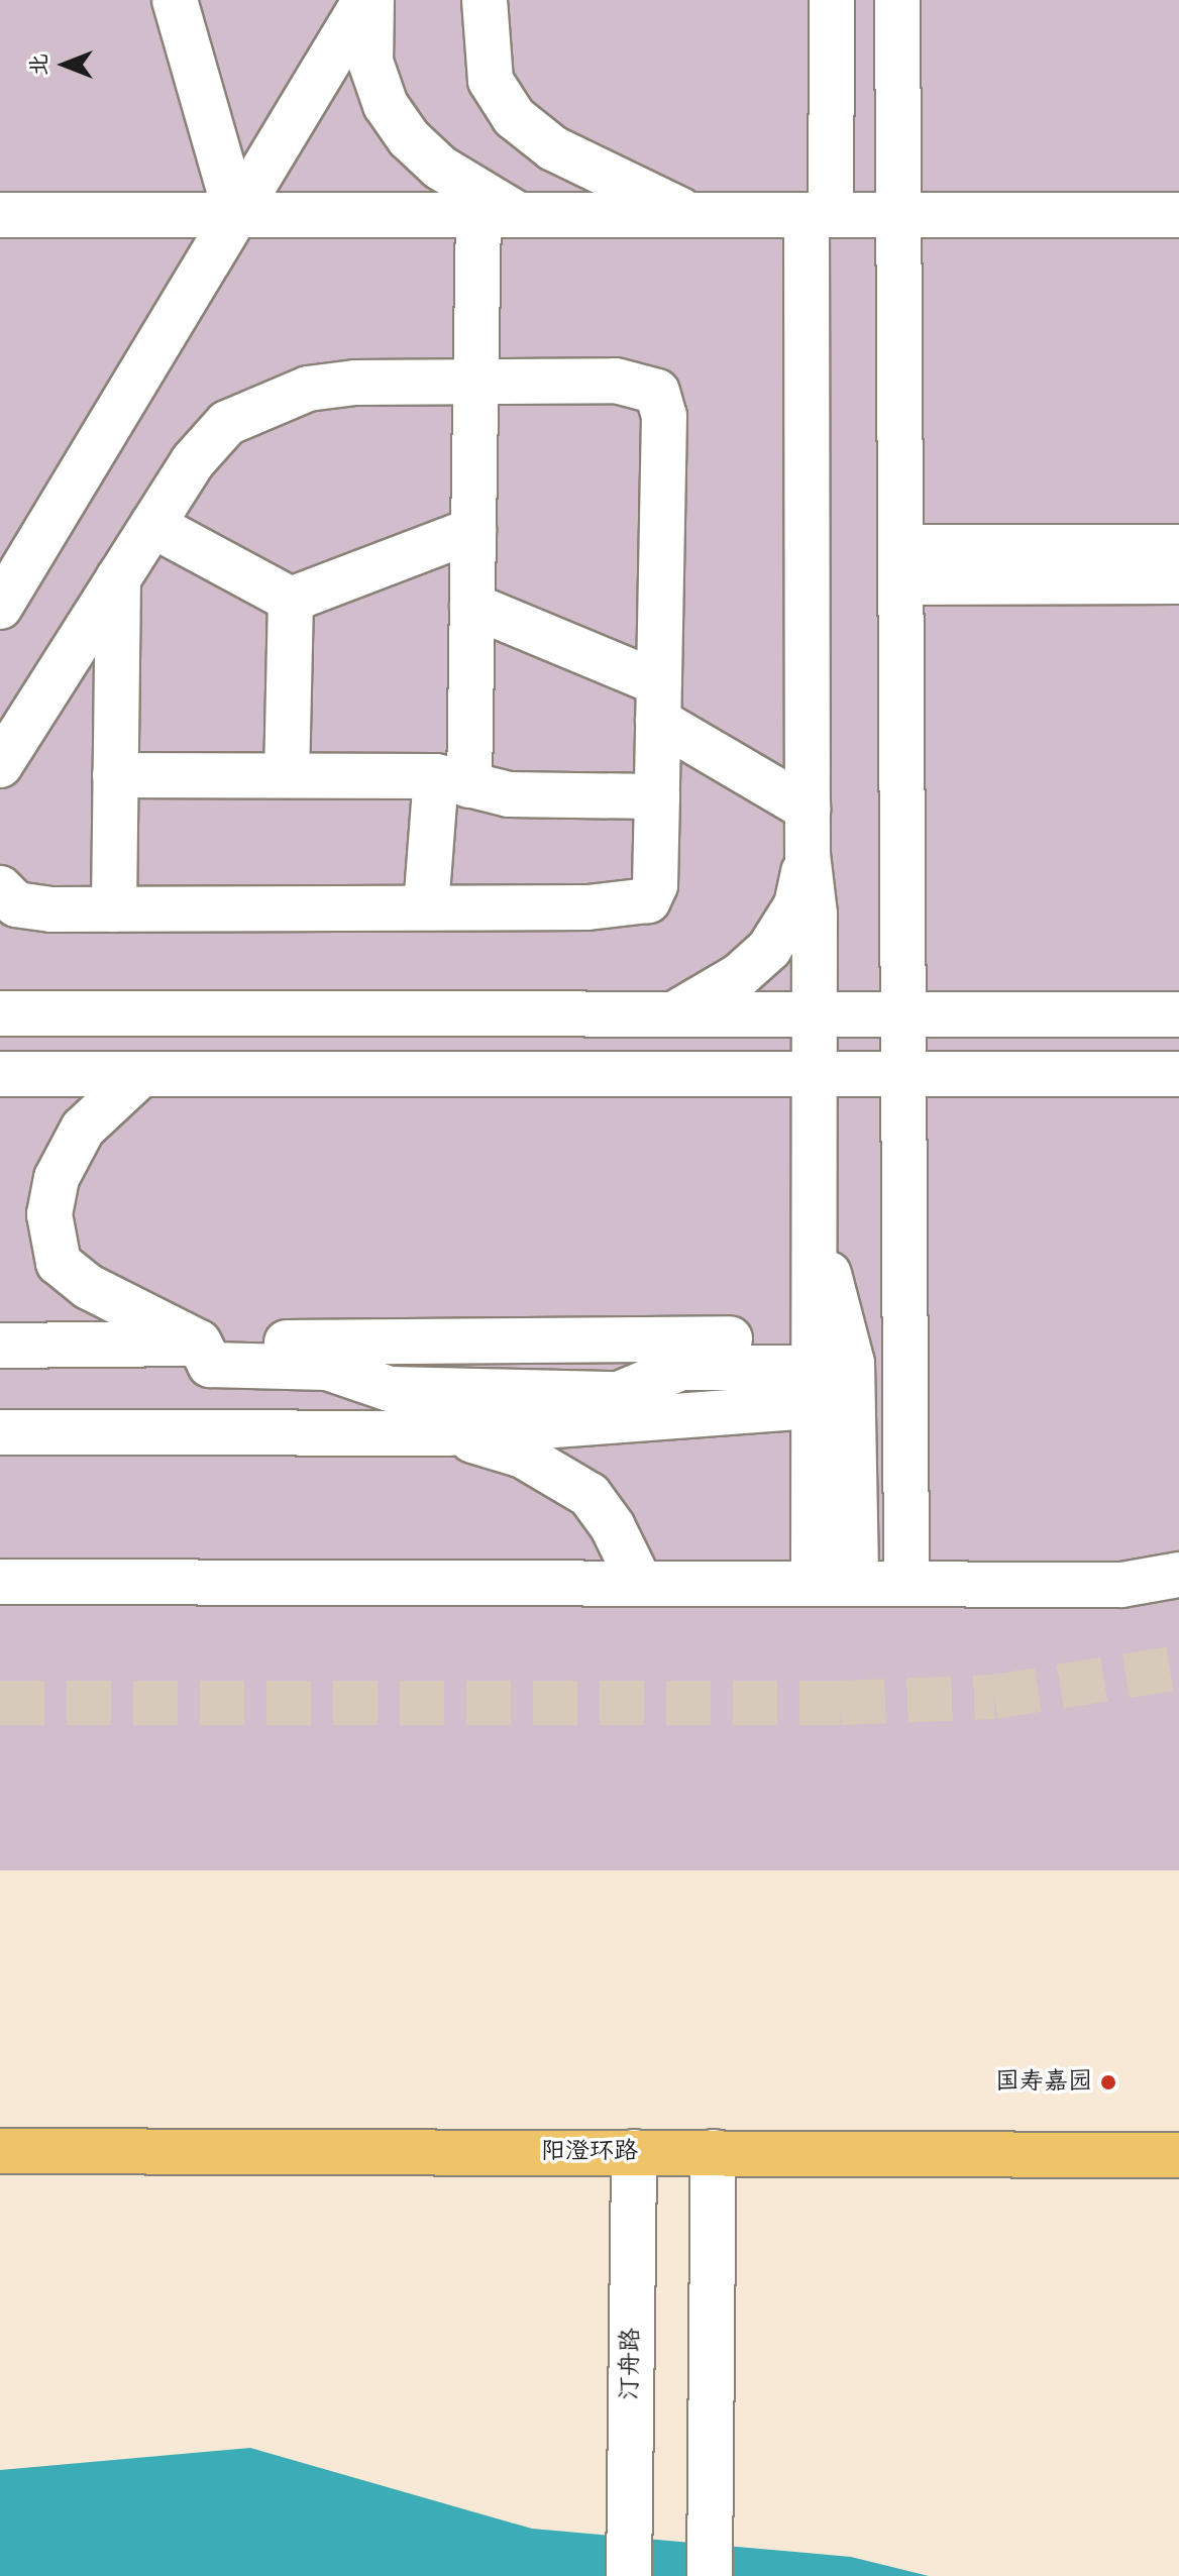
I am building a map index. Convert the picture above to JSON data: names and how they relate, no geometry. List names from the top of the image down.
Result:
{
  "streets": {
    "main road": ["阳澄环路"],
    "street": ["汀舟路"]
  },
  "crossings": [
    ["阳澄环路", "汀舟路"]
  ],
  "places": ["国寿嘉园"],
  "north": "left"
}
